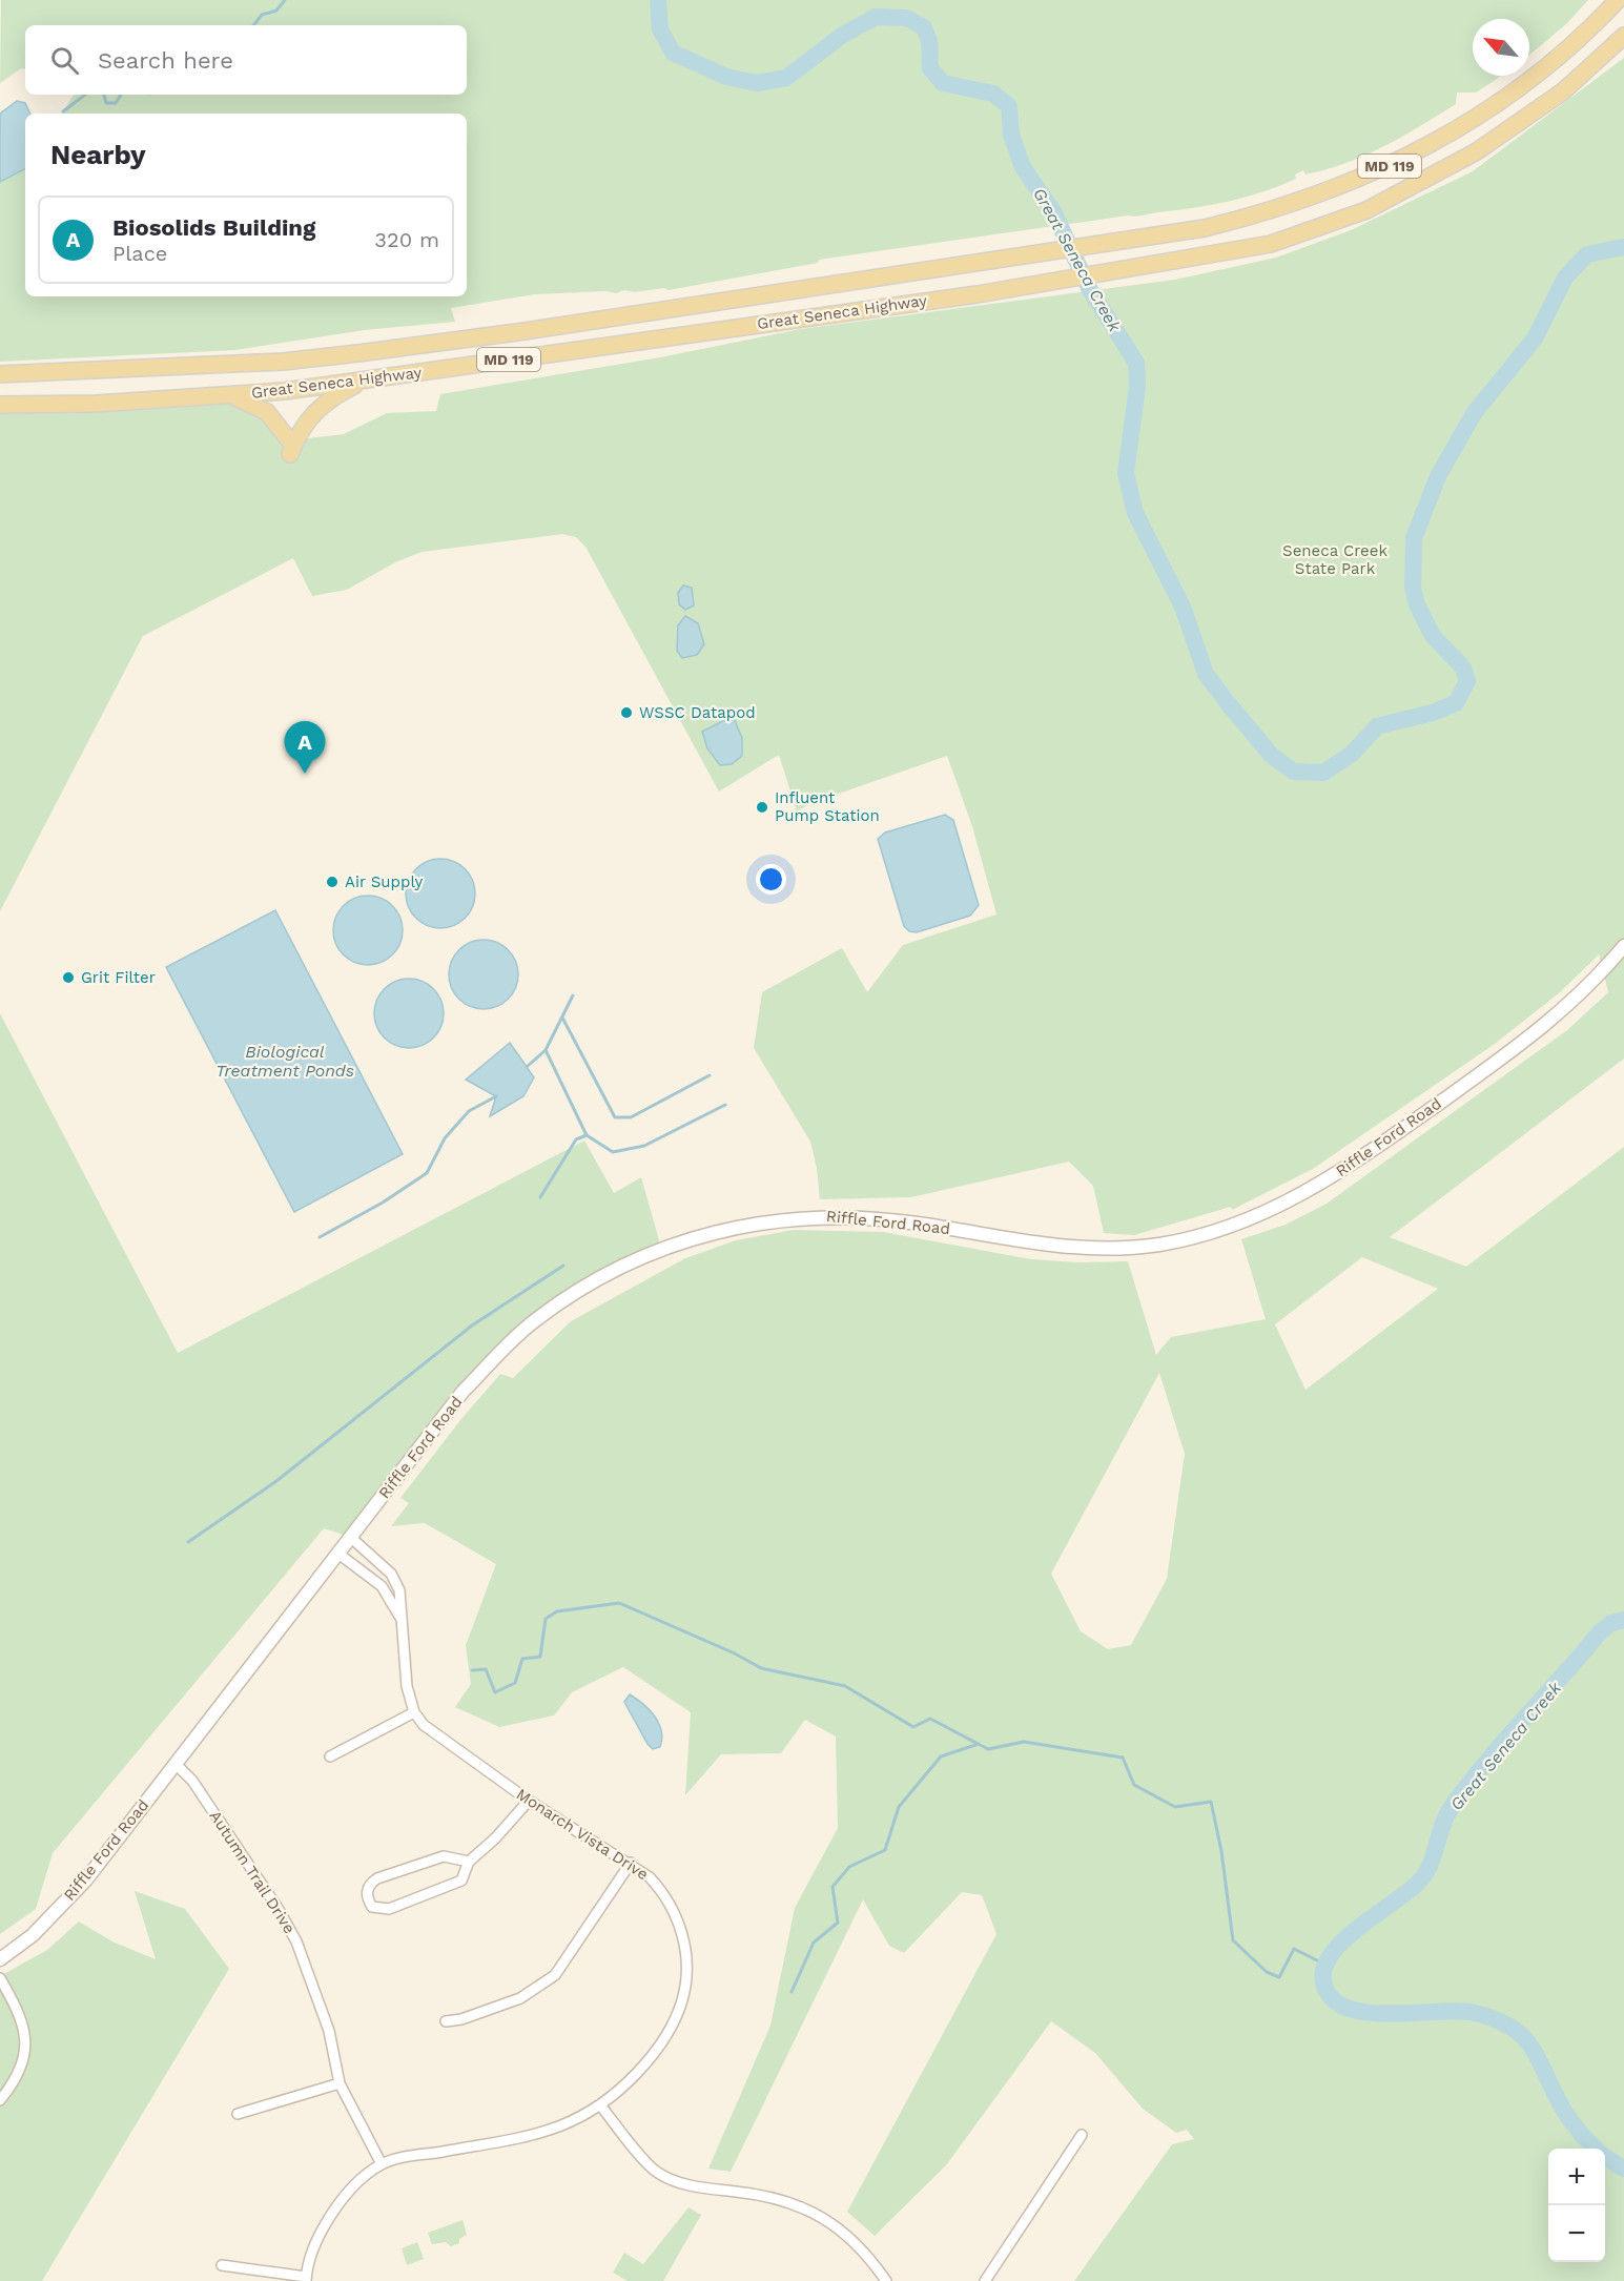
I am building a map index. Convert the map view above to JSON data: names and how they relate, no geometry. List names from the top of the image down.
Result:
{
  "streets": {
    "main road": ["MD 119", "Great Seneca Highway"],
    "street": ["Riffle Ford Road", "Monarch Vista Drive", "Autumn Trail Drive"]
  },
  "crossings": [
    ["Riffle Ford Road", "Monarch Vista Drive"],
    ["Riffle Ford Road", "Autumn Trail Drive"],
    ["Monarch Vista Drive", "Autumn Trail Drive"]
  ],
  "water": ["Great Seneca Creek", "Biological Treatment Ponds"],
  "parks": ["Seneca Creek State Park"],
  "places": [
    "WSSC Datapod",
    "Influent Pump Station",
    "Air Supply",
    "Grit Filter"
  ],
  "north": "top left",
  "page": {
    "search": "Search here",
    "heading": "Nearby",
    "list": [
      {
        "mark": "A",
        "name": "Biosolids Building",
        "note": "Place",
        "value": "320 m"
      }
    ],
    "pins": "A",
    "map_buttons": ["+", "−"]
  }
}
